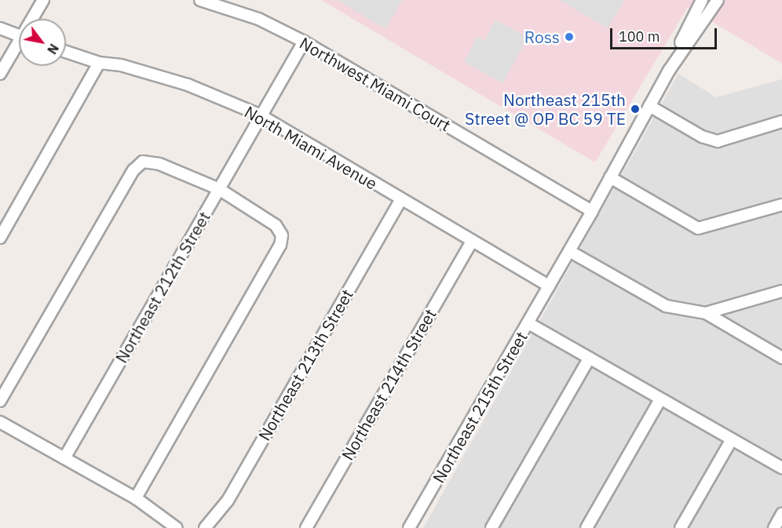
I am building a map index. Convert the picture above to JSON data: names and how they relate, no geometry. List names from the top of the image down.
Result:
{
  "streets": {
    "street": [
      "Northwest Miami Court",
      "North Miami Avenue",
      "Northeast 212th Street",
      "Northeast 213th Street",
      "Northeast 214th Street",
      "Northeast 215th Street"
    ]
  },
  "crossings": [
    ["Northwest Miami Court", "Northeast 212th Street"],
    ["Northwest Miami Court", "Northeast 215th Street"],
    ["North Miami Avenue", "Northeast 212th Street"],
    ["North Miami Avenue", "Northeast 213th Street"],
    ["North Miami Avenue", "Northeast 214th Street"],
    ["North Miami Avenue", "Northeast 215th Street"]
  ],
  "places": ["Ross", "Northeast 215th Street @ OP BC 59 TE"],
  "scale_bar": "100 m",
  "north": "bottom right"
}
